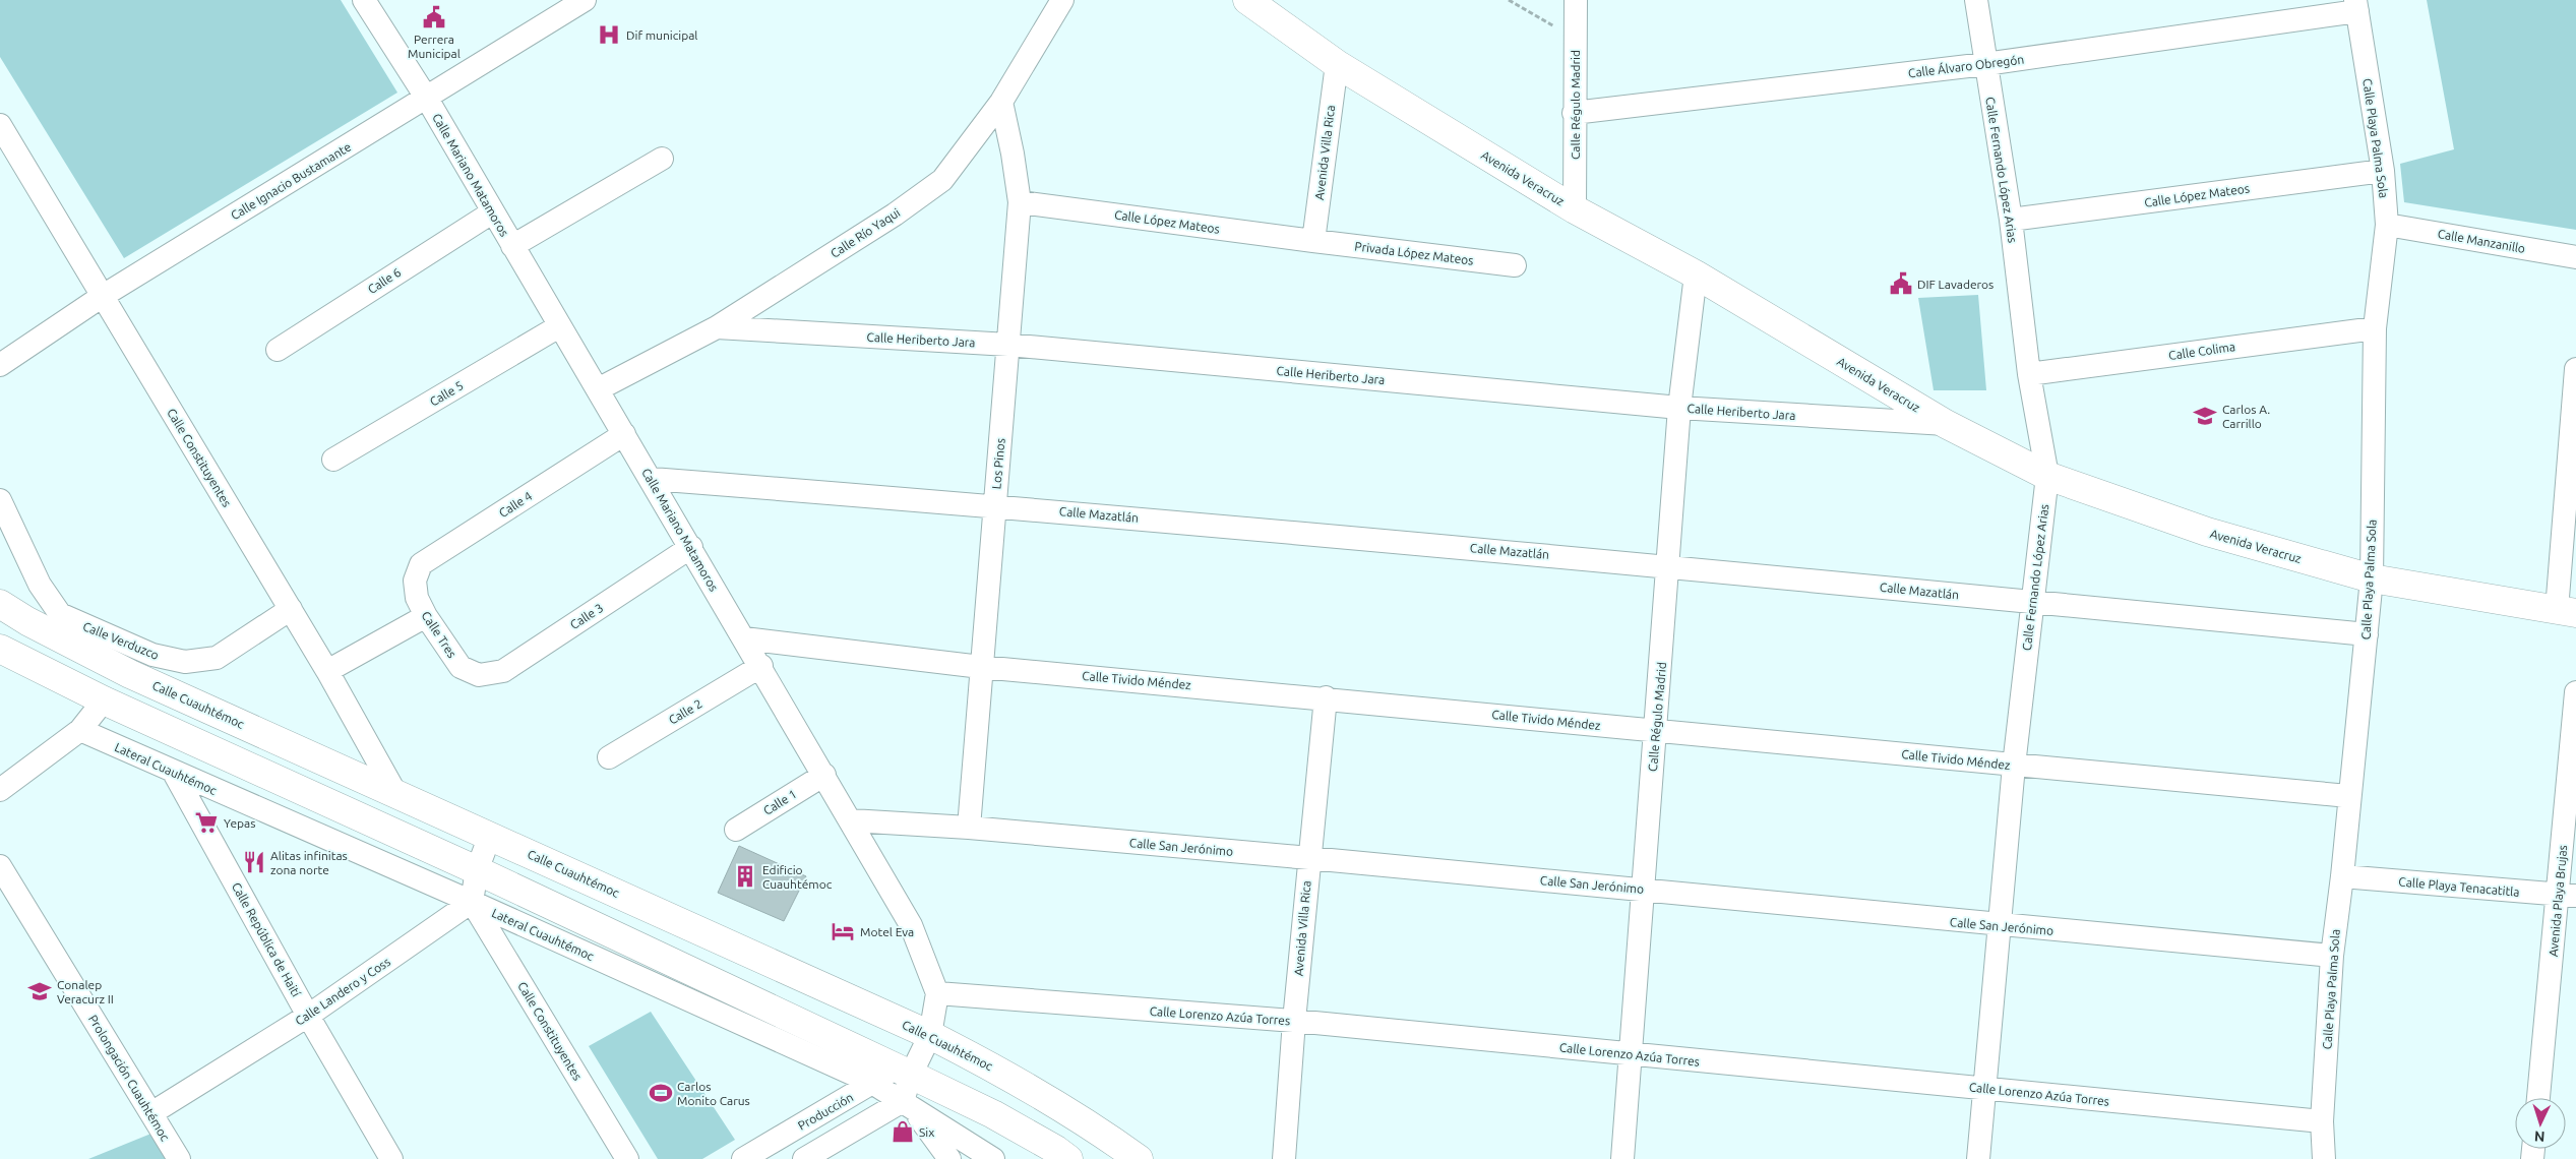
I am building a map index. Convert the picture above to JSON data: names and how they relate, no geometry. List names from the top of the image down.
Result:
{
  "streets": {
    "main road": ["Avenida Veracruz", "Calle Cuauhtémoc"],
    "street": [
      "Calle Álvaro Obregón",
      "Calle Régulo Madrid",
      "Calle Playa Palma Sola",
      "Avenida Villa Rica",
      "Calle Fernando López Arias",
      "Calle Mariano Matamoros",
      "Calle Ignacio Bustamante",
      "Calle López Mateos",
      "Calle Río Yaqui",
      "Calle Manzanillo",
      "Privada López Mateos",
      "Calle 6",
      "Calle Heriberto Jara",
      "Calle Colima",
      "Calle 5",
      "Calle Constituyentes",
      "Los Pinos",
      "Calle 4",
      "Calle Mazatlán",
      "Calle 3",
      "Calle Tres",
      "Calle Verduzco",
      "Calle Tivido Méndez",
      "Calle 2",
      "Lateral Cuauhtémoc",
      "Calle 1",
      "Calle San Jerónimo",
      "Calle Playa Tenacatitla",
      "Avenida Playa Brujas",
      "Calle República de Haití",
      "Calle Landero y Coss",
      "Calle Lorenzo Azúa Torres",
      "Prolongación Cuauhtémoc",
      "Producción"
    ]
  },
  "crossings": [
    ["Calle Álvaro Obregón", "Calle Régulo Madrid"],
    ["Calle Álvaro Obregón", "Calle Playa Palma Sola"],
    ["Calle Álvaro Obregón", "Calle Fernando López Arias"],
    ["Calle Régulo Madrid", "Avenida Veracruz"],
    ["Calle Régulo Madrid", "Calle Heriberto Jara"],
    ["Calle Régulo Madrid", "Calle Mazatlán"],
    ["Calle Régulo Madrid", "Calle Tivido Méndez"],
    ["Calle Régulo Madrid", "Calle San Jerónimo"],
    ["Calle Régulo Madrid", "Calle Lorenzo Azúa Torres"],
    ["Calle Playa Palma Sola", "Avenida Veracruz"],
    ["Calle Playa Palma Sola", "Calle López Mateos"],
    ["Calle Playa Palma Sola", "Calle Manzanillo"],
    ["Calle Playa Palma Sola", "Calle Colima"],
    ["Calle Playa Palma Sola", "Calle Mazatlán"],
    ["Calle Playa Palma Sola", "Calle Tivido Méndez"],
    ["Calle Playa Palma Sola", "Calle San Jerónimo"],
    ["Calle Playa Palma Sola", "Calle Playa Tenacatitla"],
    ["Calle Playa Palma Sola", "Calle Lorenzo Azúa Torres"],
    ["Avenida Villa Rica", "Avenida Veracruz"],
    ["Avenida Villa Rica", "Calle López Mateos"],
    ["Avenida Villa Rica", "Privada López Mateos"],
    ["Avenida Villa Rica", "Calle Tivido Méndez"],
    ["Avenida Villa Rica", "Calle San Jerónimo"],
    ["Avenida Villa Rica", "Calle Lorenzo Azúa Torres"],
    ["Calle Fernando López Arias", "Avenida Veracruz"],
    ["Calle Fernando López Arias", "Calle López Mateos"],
    ["Calle Fernando López Arias", "Calle Colima"],
    ["Calle Fernando López Arias", "Calle Mazatlán"],
    ["Calle Fernando López Arias", "Calle Tivido Méndez"],
    ["Calle Fernando López Arias", "Calle San Jerónimo"],
    ["Calle Fernando López Arias", "Calle Lorenzo Azúa Torres"],
    ["Calle Mariano Matamoros", "Calle Ignacio Bustamante"],
    ["Calle Mariano Matamoros", "Calle Río Yaqui"],
    ["Calle Mariano Matamoros", "Calle 6"],
    ["Calle Mariano Matamoros", "Calle 5"],
    ["Calle Mariano Matamoros", "Calle 4"],
    ["Calle Mariano Matamoros", "Calle Mazatlán"],
    ["Calle Mariano Matamoros", "Calle 3"],
    ["Calle Mariano Matamoros", "Calle Tivido Méndez"],
    ["Calle Mariano Matamoros", "Calle 2"],
    ["Calle Mariano Matamoros", "Calle 1"],
    ["Calle Mariano Matamoros", "Calle San Jerónimo"],
    ["Calle Mariano Matamoros", "Calle Lorenzo Azúa Torres"],
    ["Avenida Veracruz", "Calle Heriberto Jara"],
    ["Calle Ignacio Bustamante", "Calle Constituyentes"],
    ["Calle López Mateos", "Privada López Mateos"],
    ["Calle López Mateos", "Los Pinos"],
    ["Calle Río Yaqui", "Calle Heriberto Jara"],
    ["Calle Río Yaqui", "Los Pinos"],
    ["Calle Heriberto Jara", "Los Pinos"],
    ["Calle Constituyentes", "Calle Verduzco"],
    ["Calle Constituyentes", "Calle Cuauhtémoc"],
    ["Calle Constituyentes", "Lateral Cuauhtémoc"],
    ["Calle Constituyentes", "Calle Landero y Coss"],
    ["Los Pinos", "Calle Mazatlán"],
    ["Los Pinos", "Calle Tivido Méndez"],
    ["Los Pinos", "Calle San Jerónimo"],
    ["Calle 4", "Calle Tres"],
    ["Calle 3", "Calle Tres"],
    ["Lateral Cuauhtémoc", "Calle República de Haití"],
    ["Lateral Cuauhtémoc", "Calle Landero y Coss"],
    ["Lateral Cuauhtémoc", "Producción"],
    ["Calle Playa Tenacatitla", "Avenida Playa Brujas"],
    ["Calle República de Haití", "Calle Landero y Coss"],
    ["Calle Landero y Coss", "Prolongación Cuauhtémoc"]
  ],
  "places": {
    "public building": ["Perrera Municipal", "DIF Lavaderos"],
    "hospital": ["Dif municipal"],
    "school or university": ["Carlos A. Carrillo", "Conalep Veracurz II"],
    "supermarket": ["Yepas"],
    "restaurant": ["Alitas infinitas zona norte"],
    "building": ["Edificio Cuauhtémoc"],
    "hotel": ["Motel Eva"],
    "sports": ["Carlos Monito Carus"],
    "shop": ["Six"]
  },
  "north": "bottom"
}
